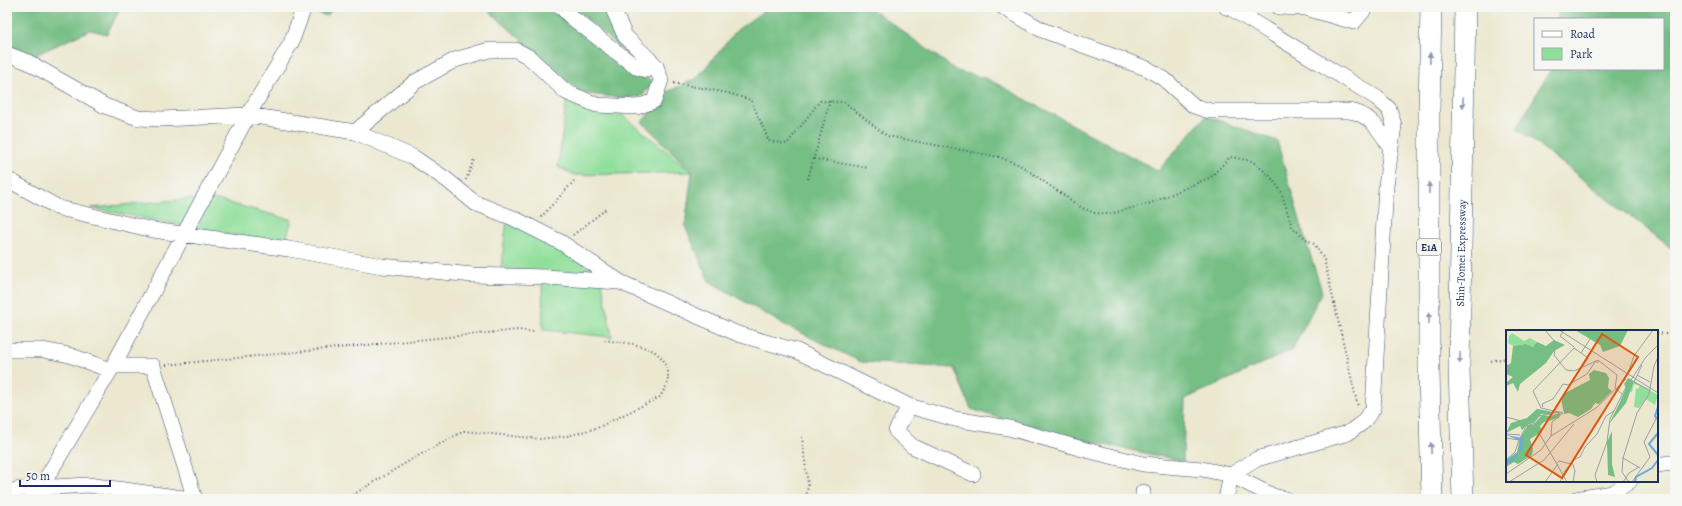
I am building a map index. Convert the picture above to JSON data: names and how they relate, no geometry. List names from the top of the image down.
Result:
{
  "streets": {
    "highway": ["E1A", "Shin-Tomei Expressway"]
  },
  "legend": ["Road", "Park"],
  "scale_bar": "50 m"
}
